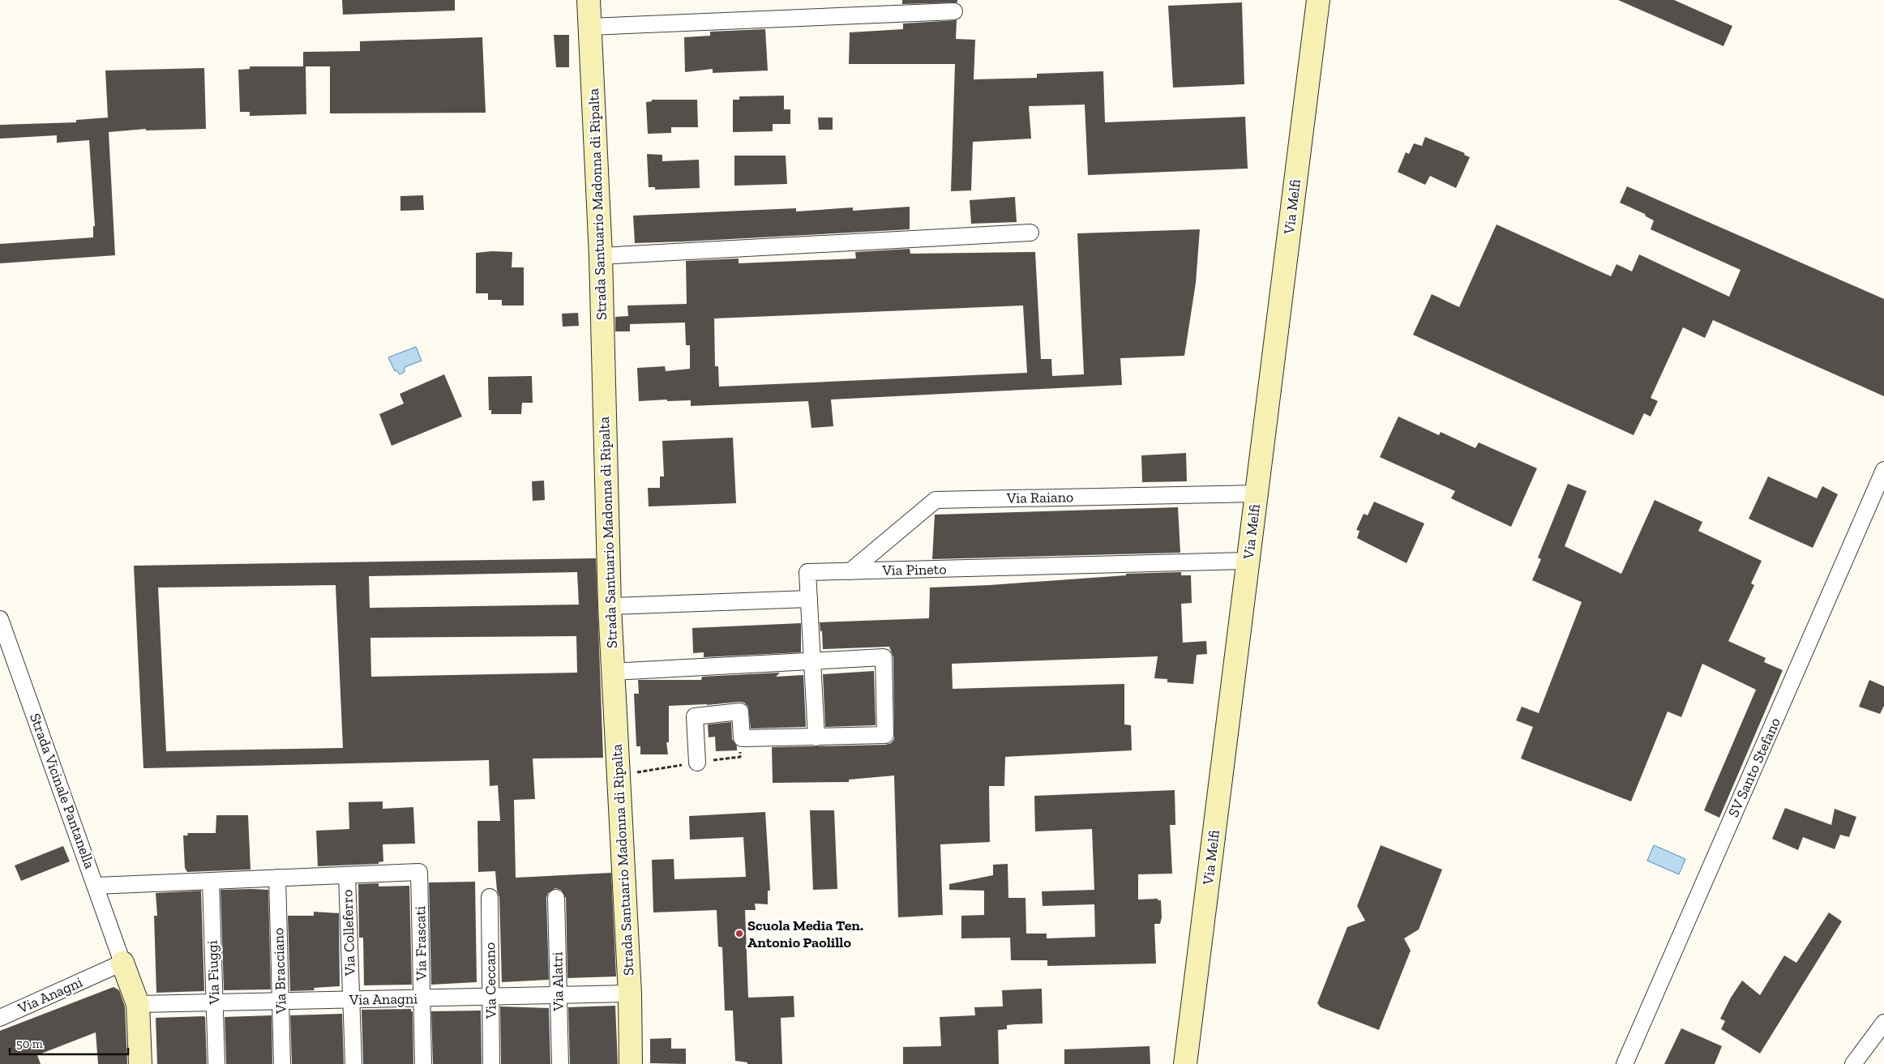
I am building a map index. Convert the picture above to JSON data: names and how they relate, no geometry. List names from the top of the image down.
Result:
{
  "streets": {
    "street": [
      "Strada Santuario Madonna di Ripalta",
      "Via Melfi",
      "Via Raiano",
      "Via Pineto",
      "SV Santo Stefano",
      "Strada Vicinale Pantanella",
      "Via Colleferro",
      "Via Frascati",
      "Via Bracciano",
      "Via Fiuggi",
      "Via Ceccano",
      "Via Alatri",
      "Via Anagni"
    ]
  },
  "crossings": [
    ["Strada Santuario Madonna di Ripalta", "Via Anagni"],
    ["Via Melfi", "Via Raiano"],
    ["Via Melfi", "Via Pineto"],
    ["Via Raiano", "Via Pineto"],
    ["Strada Vicinale Pantanella", "Via Anagni"],
    ["Via Colleferro", "Via Frascati"],
    ["Via Colleferro", "Via Anagni"],
    ["Via Frascati", "Via Anagni"],
    ["Via Bracciano", "Via Anagni"],
    ["Via Fiuggi", "Via Anagni"],
    ["Via Ceccano", "Via Anagni"],
    ["Via Alatri", "Via Anagni"]
  ],
  "places": ["Scuola Media Ten. Antonio Paolillo"],
  "scale_bar": "50 m"
}
